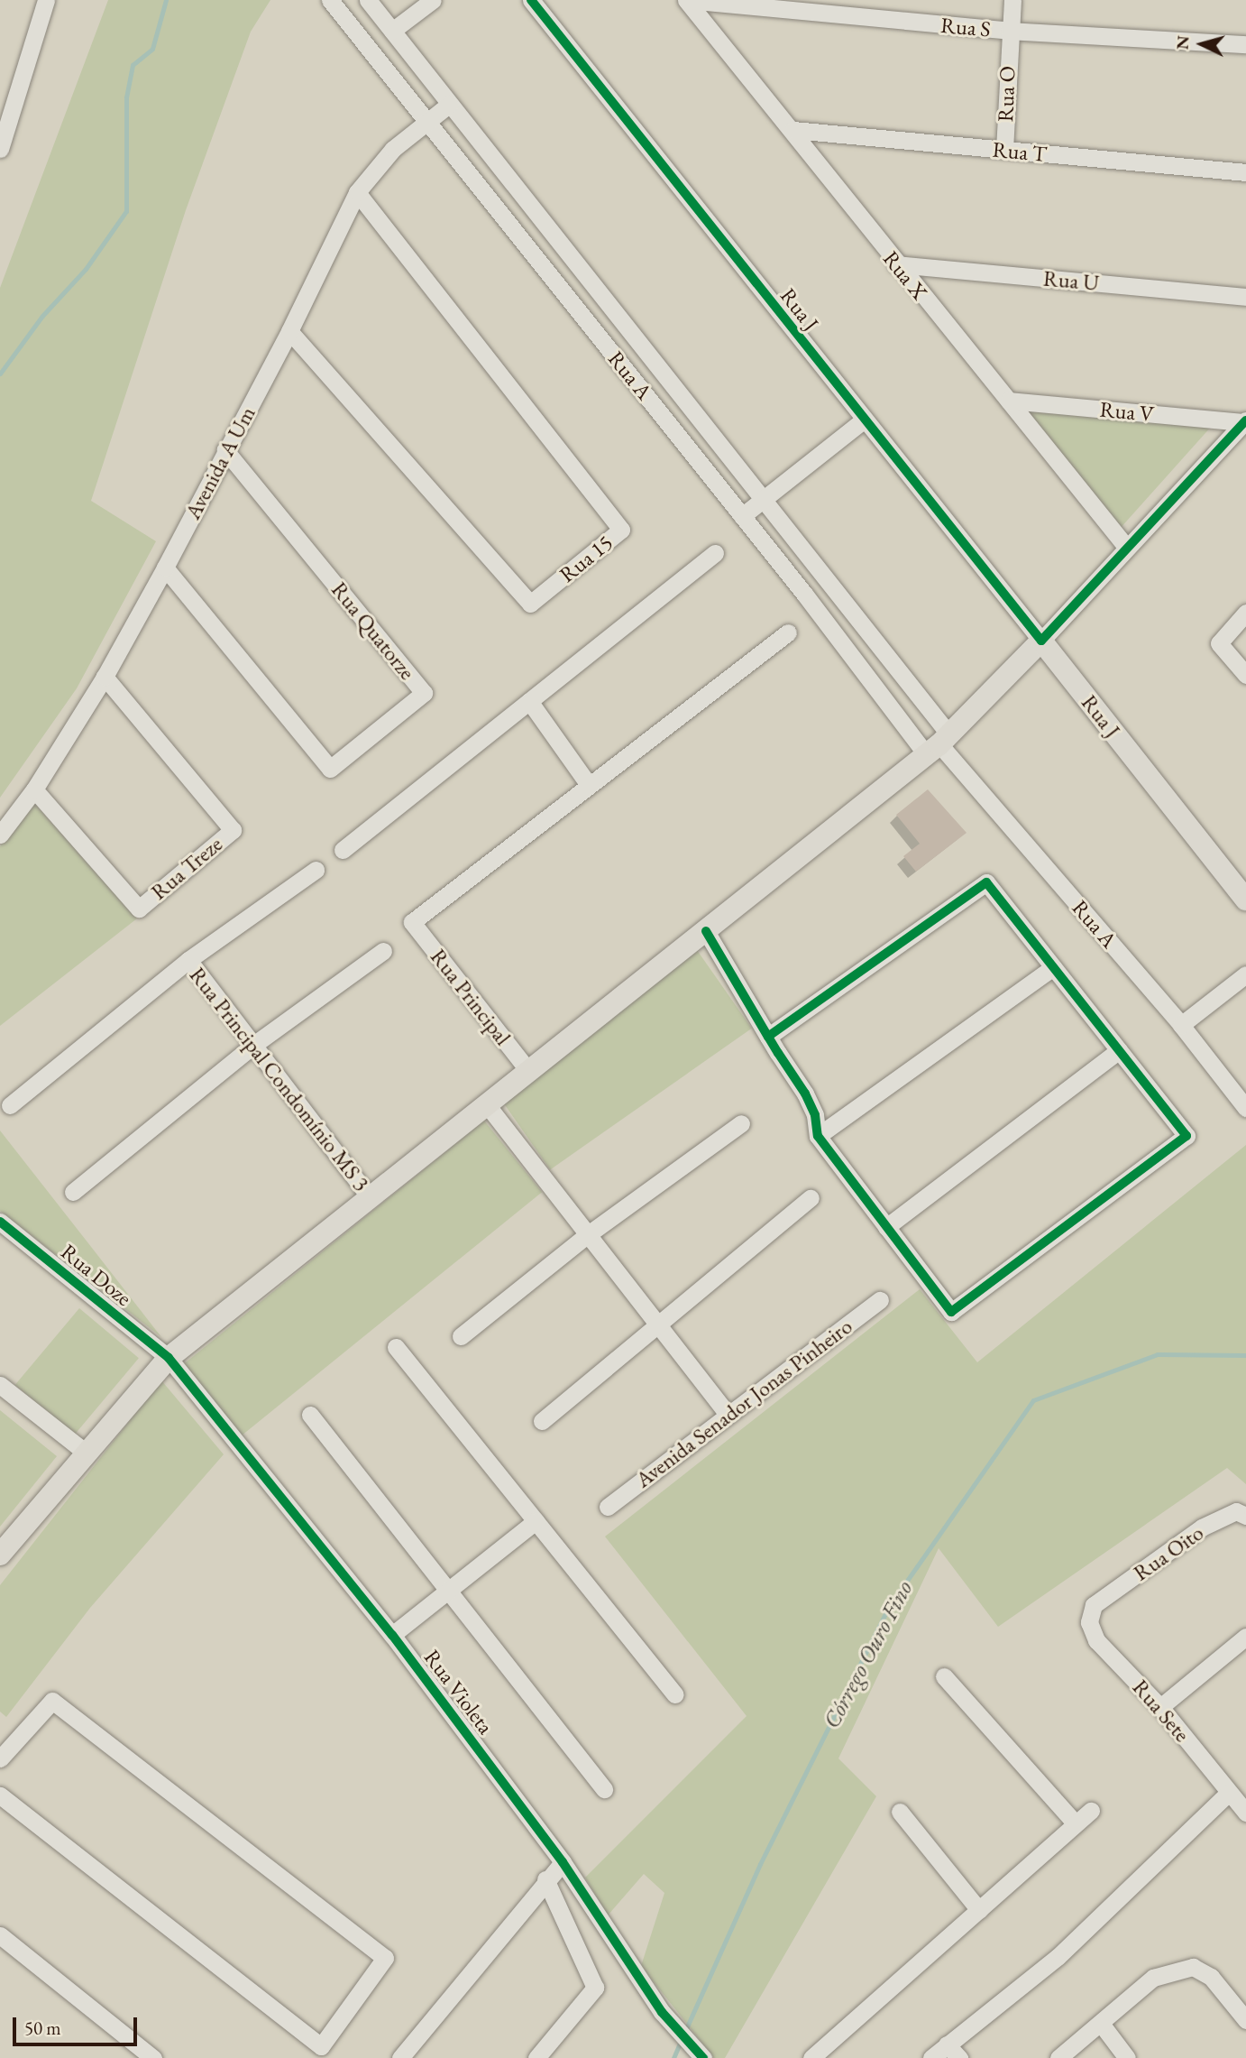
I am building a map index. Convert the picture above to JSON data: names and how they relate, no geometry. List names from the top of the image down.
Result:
{
  "streets": {
    "main road": ["Rua J"],
    "street": [
      "Rua S",
      "Rua O",
      "Rua T",
      "Rua X",
      "Rua U",
      "Rua A",
      "Rua V",
      "Avenida A Um",
      "Rua 15",
      "Rua Quatorze",
      "Rua Treze",
      "Rua Principal",
      "Rua Principal Condomínio MS 3",
      "Rua Doze",
      "Avenida Senador Jonas Pinheiro",
      "Rua Oito",
      "Rua Violeta",
      "Rua Sete"
    ]
  },
  "crossings": [
    ["Rua S", "Rua O"],
    ["Rua S", "Rua X"],
    ["Rua O", "Rua T"],
    ["Rua T", "Rua X"],
    ["Rua X", "Rua U"],
    ["Rua X", "Rua V"],
    ["Rua A", "Avenida A Um"],
    ["Avenida A Um", "Rua 15"],
    ["Avenida A Um", "Rua Quatorze"],
    ["Avenida A Um", "Rua Treze"],
    ["Rua Doze", "Rua Violeta"],
    ["Rua Oito", "Rua Sete"]
  ],
  "water": ["Córrego Ouro Fino"],
  "scale_bar": "50 m",
  "north": "left"
}
